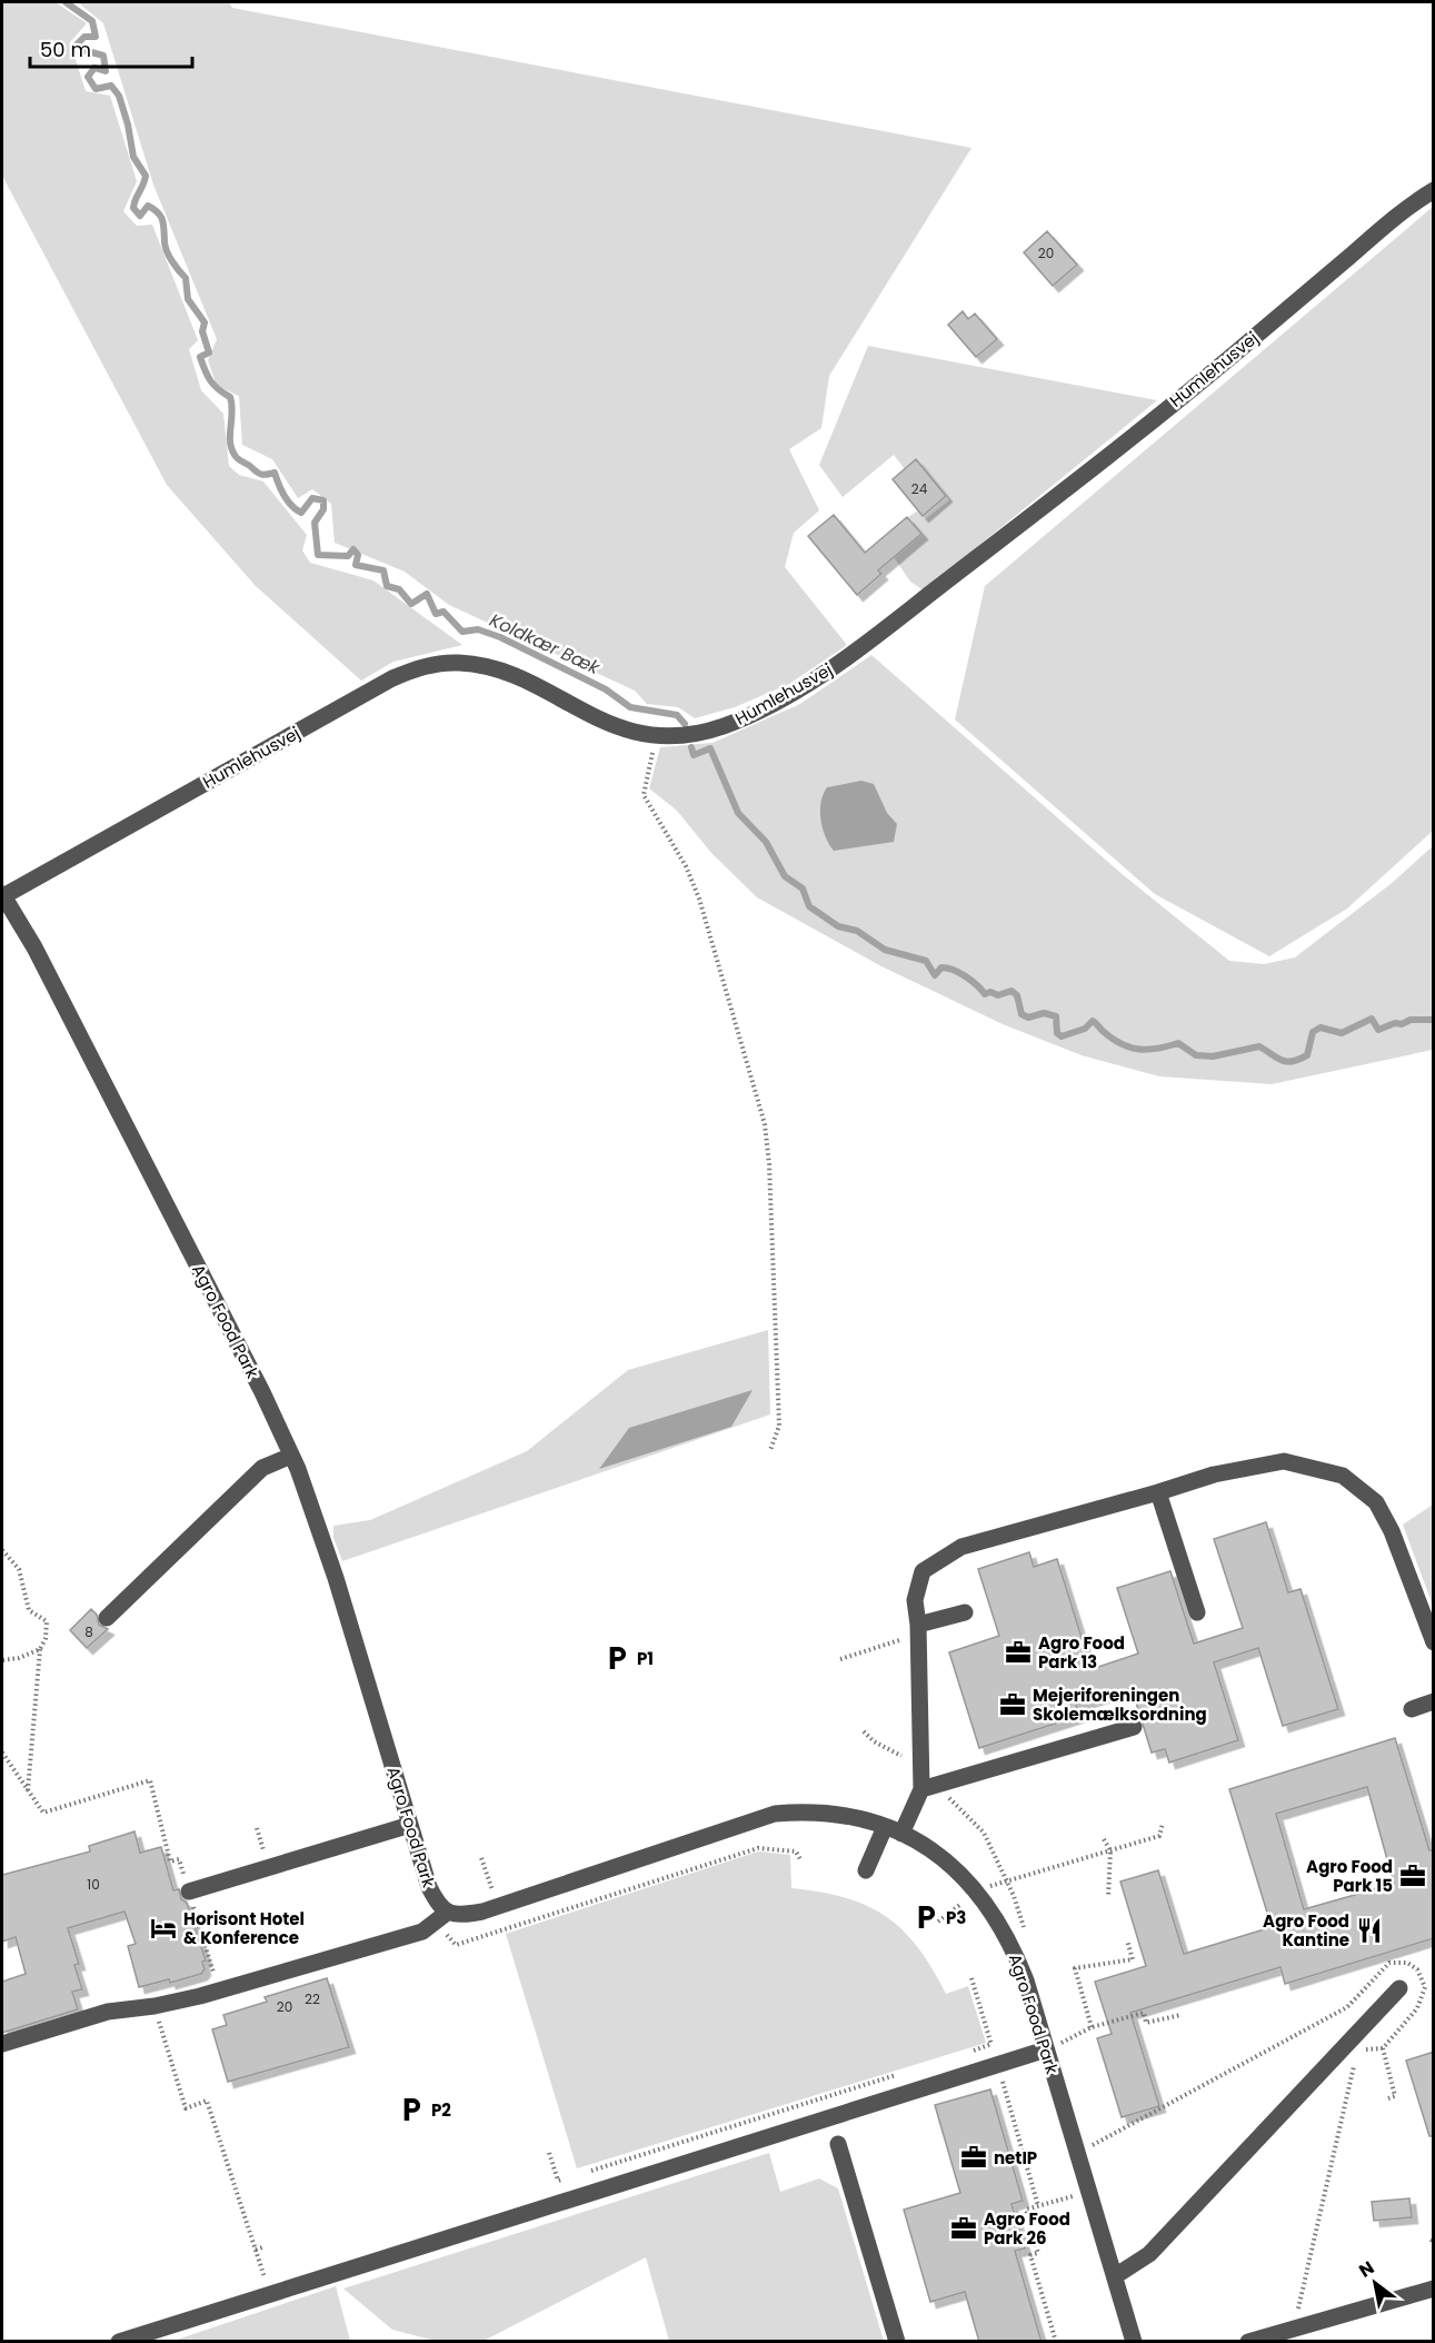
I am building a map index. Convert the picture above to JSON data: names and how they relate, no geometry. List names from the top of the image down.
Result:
{
  "streets": {
    "street": ["Humlehusvej", "Agro Food Park"]
  },
  "crossings": [
    ["Humlehusvej", "Agro Food Park"]
  ],
  "water": ["Koldkær Bæk"],
  "places": {
    "office": [
      "Agro Food Park 13",
      "Mejeriforeningen Skolemælksordning",
      "Agro Food Park 15",
      "netIP",
      "Agro Food Park 26"
    ],
    "parking": ["P1", "P3", "P2"],
    "hotel": ["Horisont Hotel & Konference"],
    "restaurant": ["Agro Food Kantine"]
  },
  "house_numbers": [
    "20",
    "24",
    "8",
    "10",
    "22",
    "20"
  ],
  "scale_bar": "50 m",
  "north": "top left"
}
